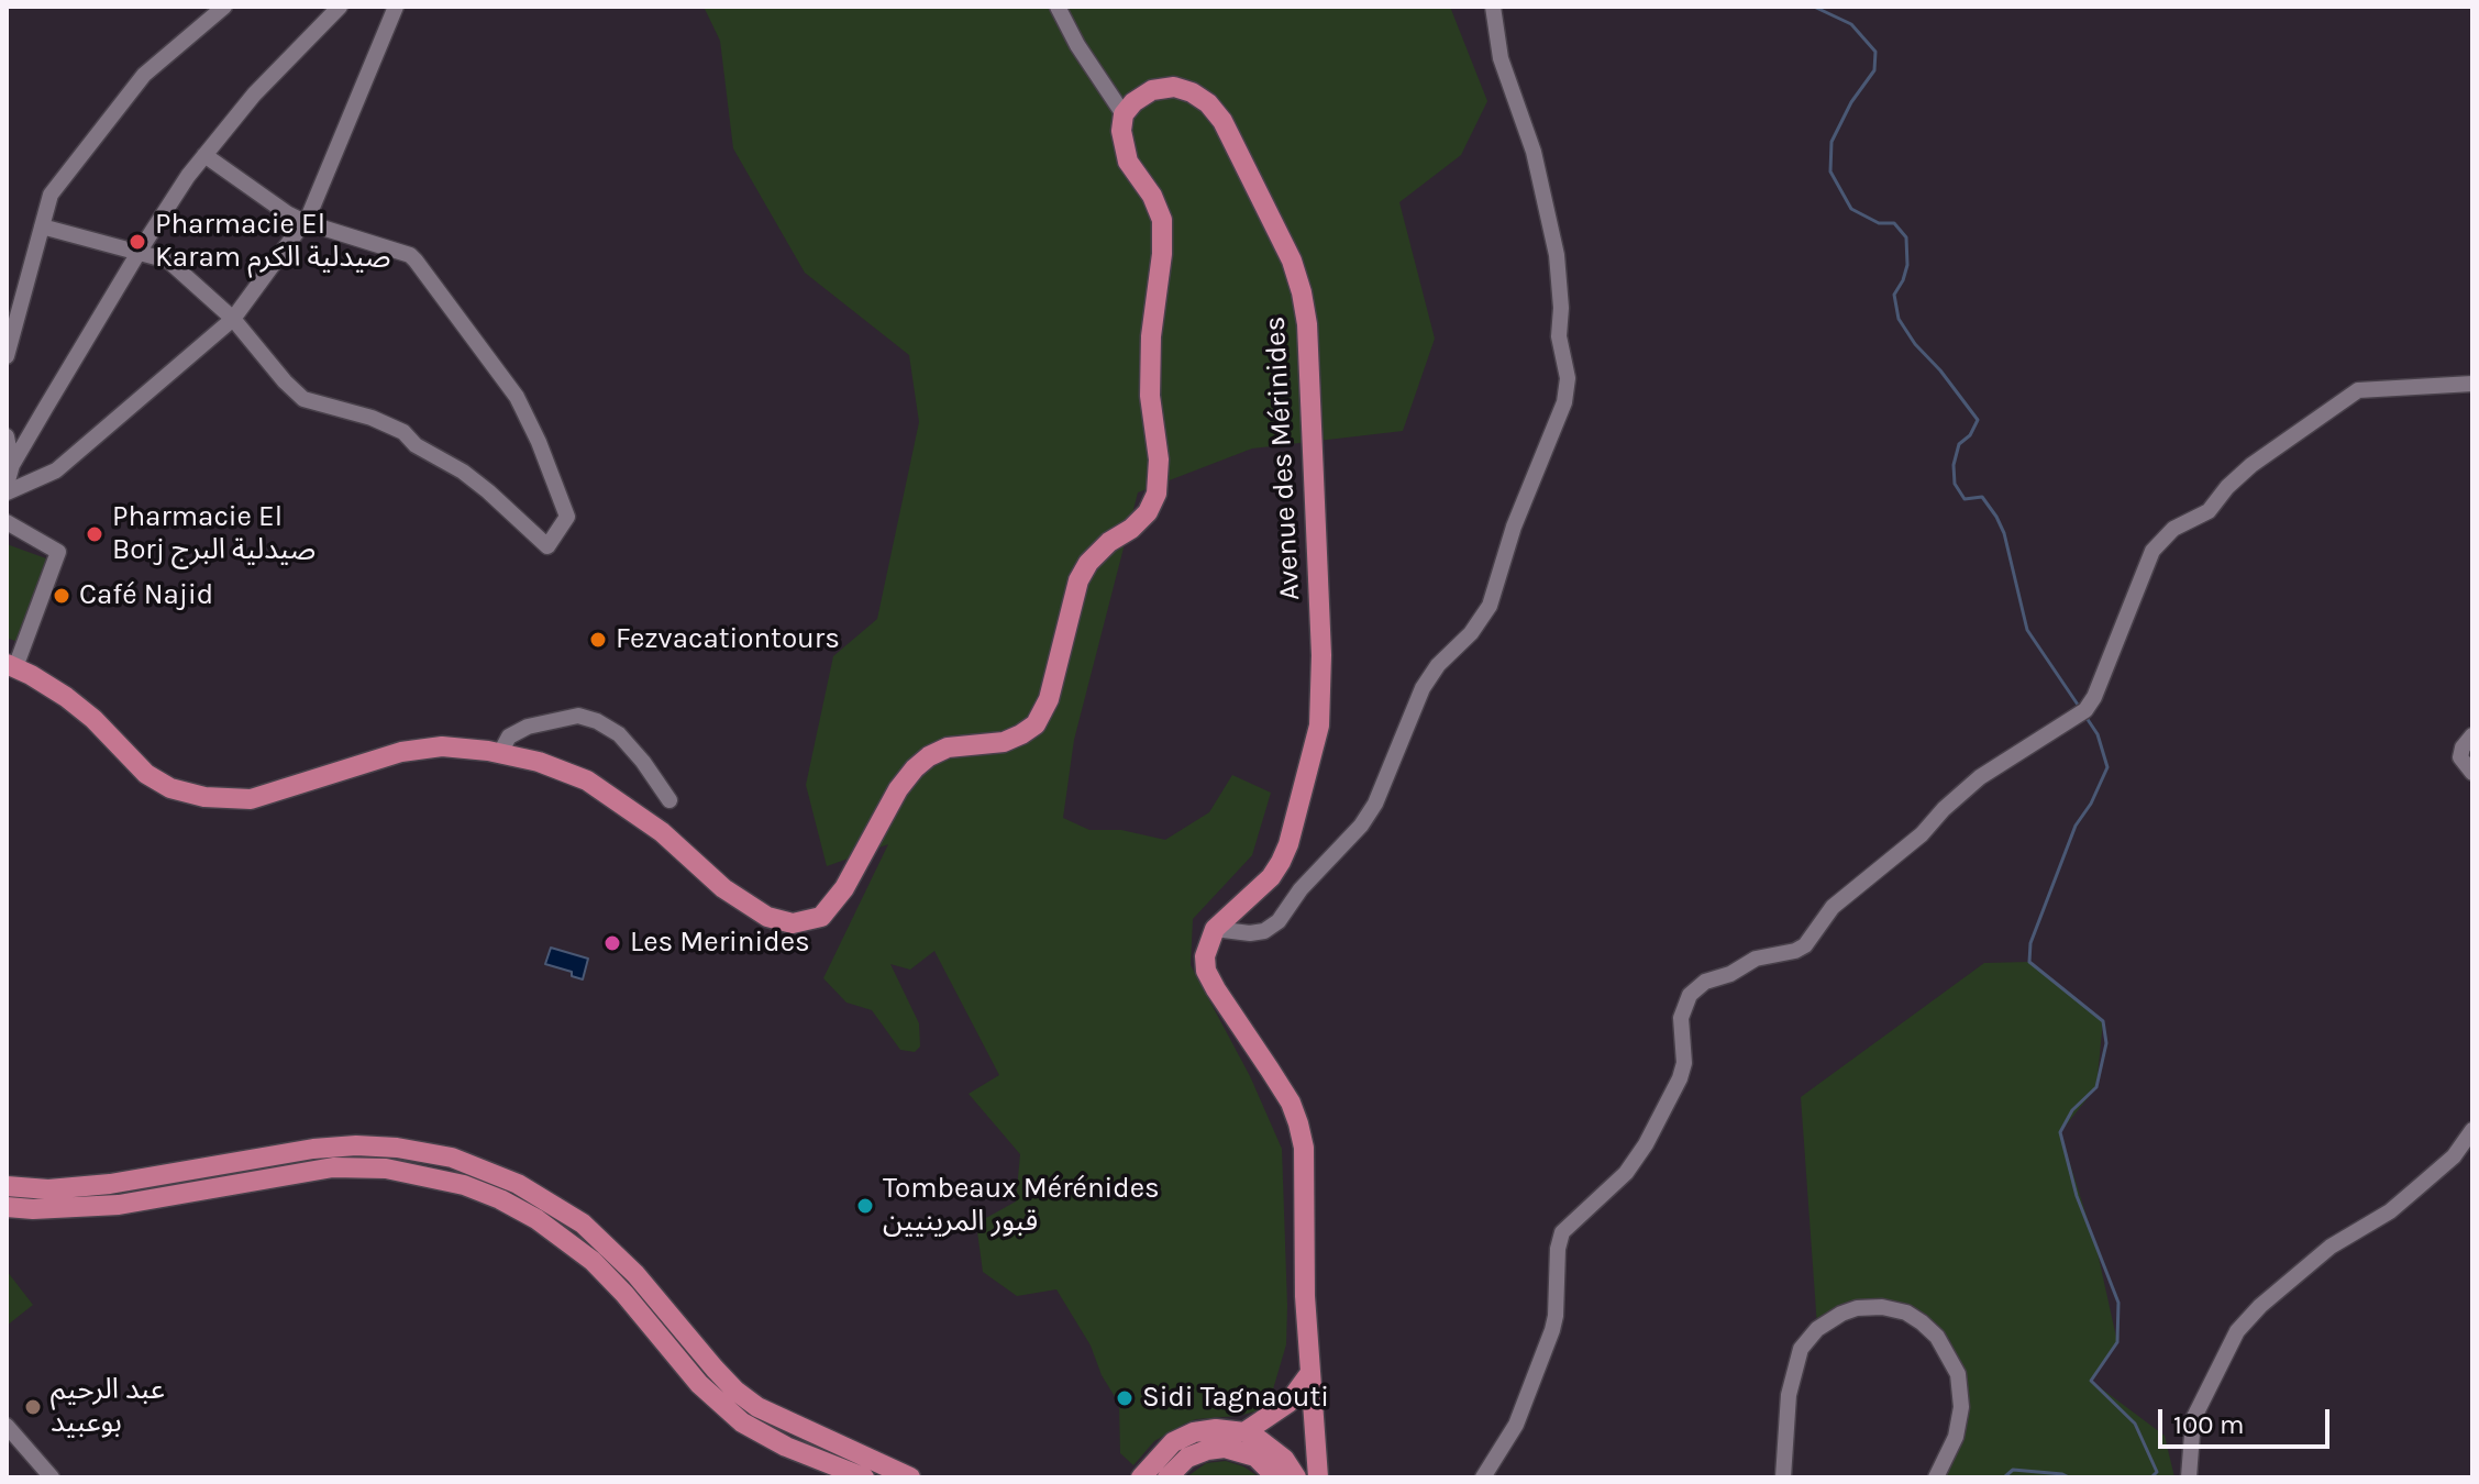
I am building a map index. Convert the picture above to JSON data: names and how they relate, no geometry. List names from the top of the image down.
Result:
{
  "streets": {
    "main road": ["Avenue des Mérinides"]
  },
  "places": [
    "Pharmacie El Karam صيدلية الكرم",
    "Pharmacie El Borj صيدلية البرج",
    "Café Najid",
    "Fezvacationtours",
    "Les Merinides",
    "Tombeaux Mérénides قبور المرينيين",
    "Sidi Tagnaouti",
    "عبد الرحيم بوعبيد"
  ],
  "scale_bar": "100 m"
}
